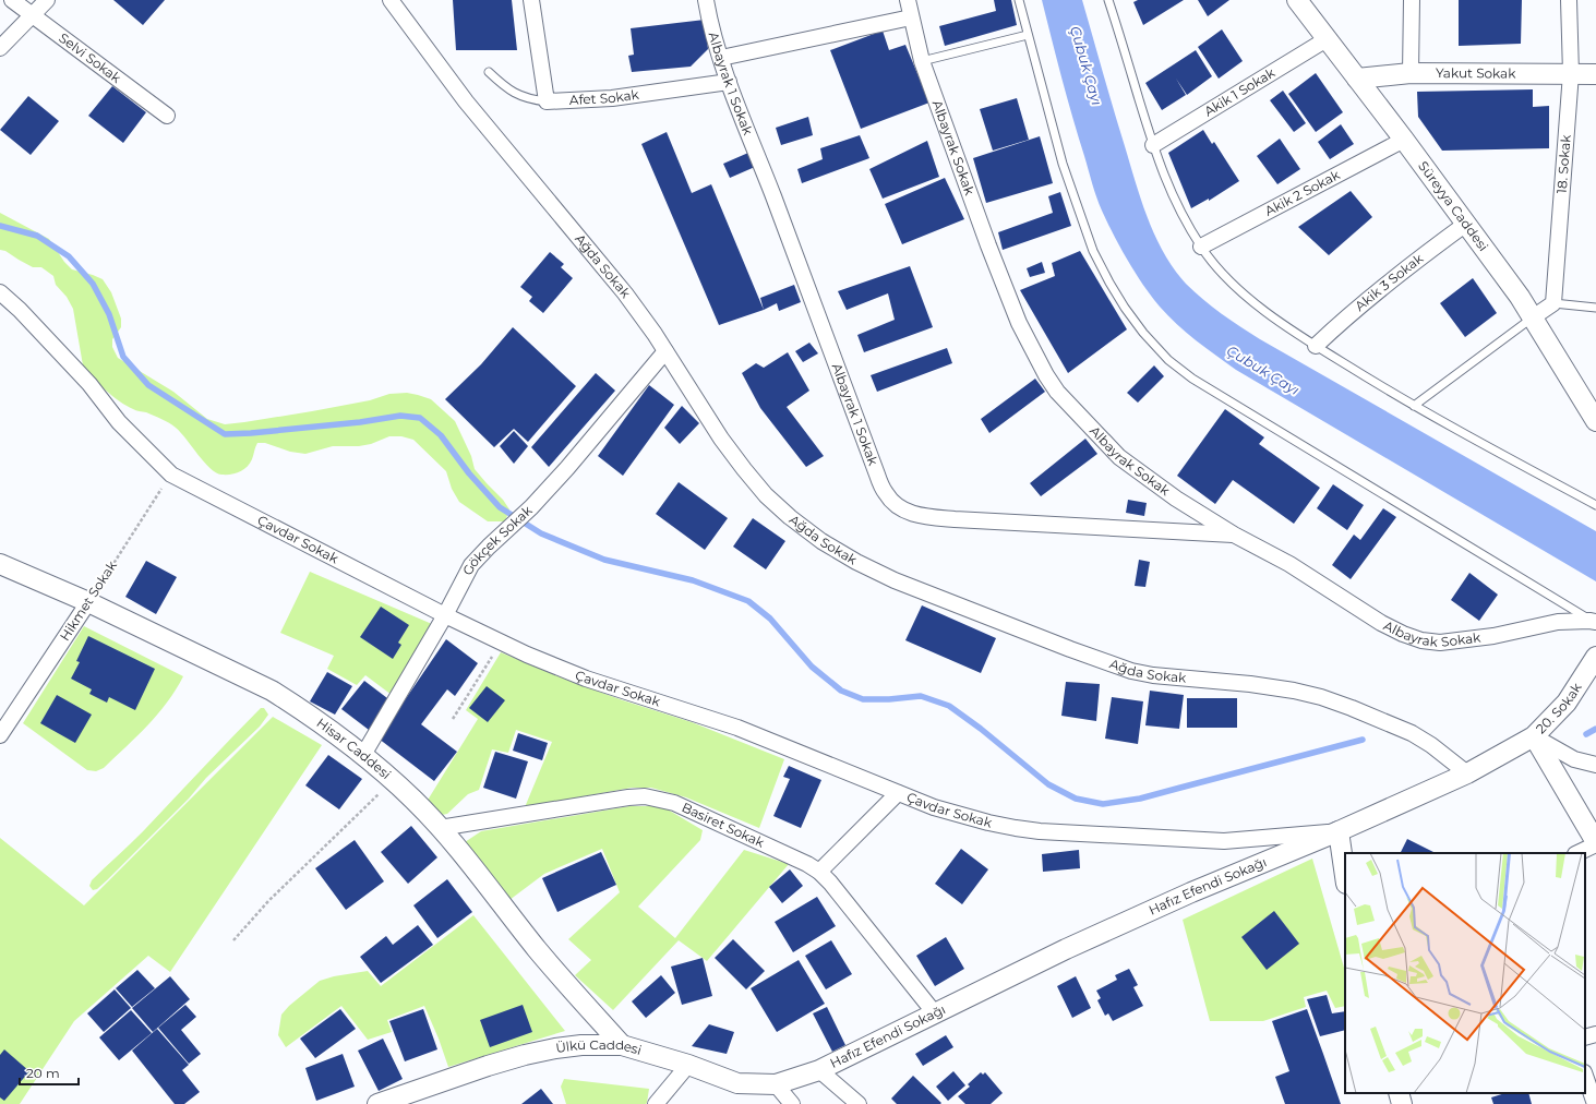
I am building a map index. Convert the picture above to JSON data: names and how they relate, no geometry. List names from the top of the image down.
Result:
{
  "streets": {
    "street": [
      "Selvi Sokak",
      "Yakut Sokak",
      "Albayrak 1 Sokak",
      "Akik 1 Sokak",
      "Afet Sokak",
      "Albayrak Sokak",
      "18. Sokak",
      "Akik 2 Sokak",
      "Süreyya Caddesi",
      "Ağda Sokak",
      "Akik 3 Sokak",
      "Çavdar Sokak",
      "Gökçek Sokak",
      "Hikmet Sokak",
      "20. Sokak",
      "Hisar Caddesi",
      "Basiret Sokak",
      "Hafız Efendi Sokağı",
      "Ülkü Caddesi"
    ]
  },
  "crossings": [
    ["Yakut Sokak", "18. Sokak"],
    ["Yakut Sokak", "Süreyya Caddesi"],
    ["Albayrak 1 Sokak", "Afet Sokak"],
    ["Albayrak 1 Sokak", "Albayrak Sokak"],
    ["Akik 1 Sokak", "Süreyya Caddesi"],
    ["Akik 2 Sokak", "Süreyya Caddesi"],
    ["Süreyya Caddesi", "Akik 3 Sokak"],
    ["Ağda Sokak", "Gökçek Sokak"],
    ["Ağda Sokak", "Hafız Efendi Sokağı"],
    ["Çavdar Sokak", "Gökçek Sokak"],
    ["Çavdar Sokak", "Hikmet Sokak"],
    ["Çavdar Sokak", "Hafız Efendi Sokağı"],
    ["Gökçek Sokak", "Hisar Caddesi"],
    ["Hikmet Sokak", "Hisar Caddesi"],
    ["20. Sokak", "Hafız Efendi Sokağı"],
    ["Hisar Caddesi", "Basiret Sokak"],
    ["Hisar Caddesi", "Ülkü Caddesi"],
    ["Basiret Sokak", "Hafız Efendi Sokağı"],
    ["Hafız Efendi Sokağı", "Ülkü Caddesi"]
  ],
  "water": ["Çubuk Çayı"],
  "scale_bar": "20 m"
}
